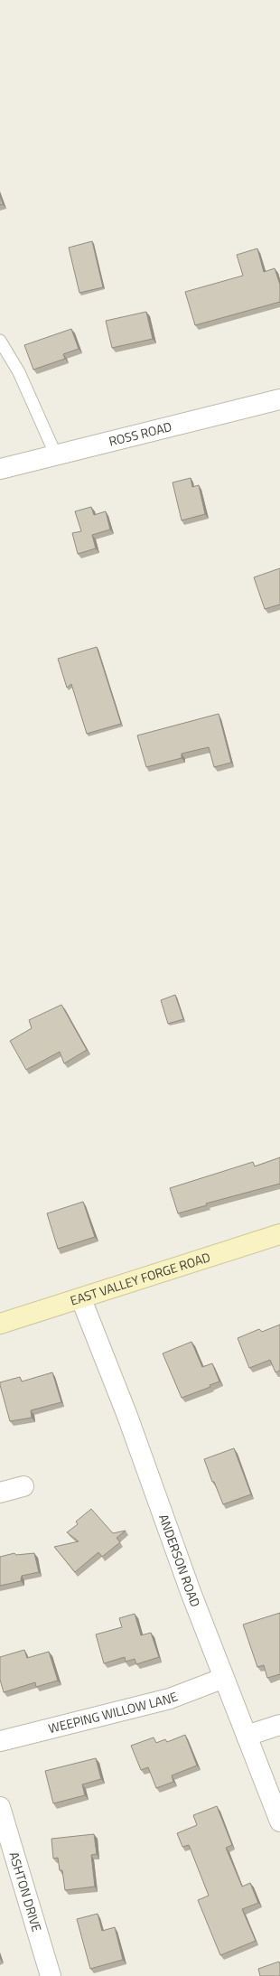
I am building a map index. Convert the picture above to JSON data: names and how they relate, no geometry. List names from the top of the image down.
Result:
{
  "streets": {
    "main road": ["EAST VALLEY FORGE ROAD"],
    "street": [
      "ROSS ROAD",
      "ANDERSON ROAD",
      "WEEPING WILLOW LANE",
      "ASHTON DRIVE"
    ]
  },
  "crossings": [
    ["EAST VALLEY FORGE ROAD", "ANDERSON ROAD"],
    ["ANDERSON ROAD", "WEEPING WILLOW LANE"]
  ]
}
